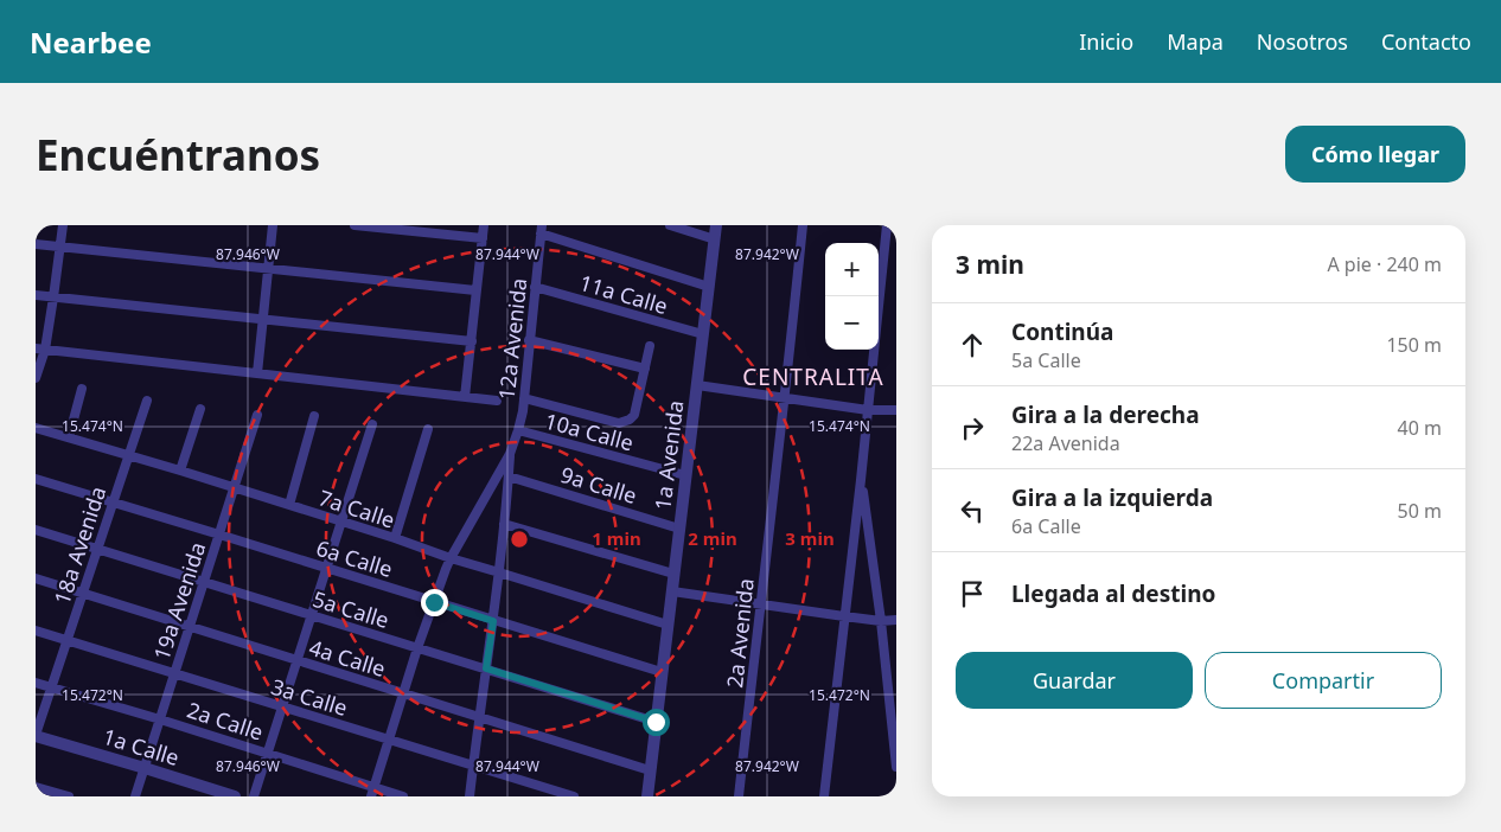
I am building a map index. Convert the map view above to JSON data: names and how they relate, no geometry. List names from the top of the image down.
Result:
{
  "streets": {
    "street": [
      "11a Calle",
      "12a Avenida",
      "10a Calle",
      "1a Avenida",
      "9a Calle",
      "7a Calle",
      "18a Avenida",
      "6a Calle",
      "19a Avenida",
      "5a Calle",
      "2a Avenida",
      "4a Calle",
      "3a Calle",
      "2a Calle",
      "1a Calle"
    ]
  },
  "crossings": [
    ["11a Calle", "12a Avenida"],
    ["11a Calle", "1a Avenida"],
    ["12a Avenida", "10a Calle"],
    ["10a Calle", "1a Avenida"],
    ["1a Avenida", "9a Calle"],
    ["1a Avenida", "7a Calle"],
    ["1a Avenida", "6a Calle"],
    ["1a Avenida", "5a Calle"],
    ["1a Avenida", "4a Calle"],
    ["7a Calle", "18a Avenida"],
    ["7a Calle", "19a Avenida"],
    ["18a Avenida", "6a Calle"],
    ["18a Avenida", "5a Calle"],
    ["18a Avenida", "4a Calle"],
    ["18a Avenida", "3a Calle"],
    ["18a Avenida", "2a Calle"],
    ["18a Avenida", "1a Calle"],
    ["6a Calle", "19a Avenida"],
    ["19a Avenida", "5a Calle"],
    ["19a Avenida", "4a Calle"],
    ["19a Avenida", "3a Calle"],
    ["19a Avenida", "2a Calle"],
    ["19a Avenida", "1a Calle"]
  ],
  "districts": ["CENTRALITA"],
  "page": {
    "header": "Nearbee",
    "nav": [
      "Inicio",
      "Mapa",
      "Nosotros",
      "Contacto"
    ],
    "buttons": [
      "Cómo llegar",
      ["Guardar", "Compartir"]
    ],
    "title": "Encuéntranos",
    "heading": ["3 min", "A pie · 240 m"],
    "map_buttons": ["+", "−"],
    "list": [
      ["Continúa", "5a Calle", "150 m"],
      ["Gira a la derecha", "22a Avenida", "40 m"],
      ["Gira a la izquierda", "6a Calle", "50 m"],
      "Llegada al destino"
    ]
  },
  "coordinates": [
    "87.946°W",
    "87.944°W",
    "87.942°W",
    "15.474°N",
    "15.472°N"
  ],
  "rings": ["1 min", "2 min", "3 min"]
}
